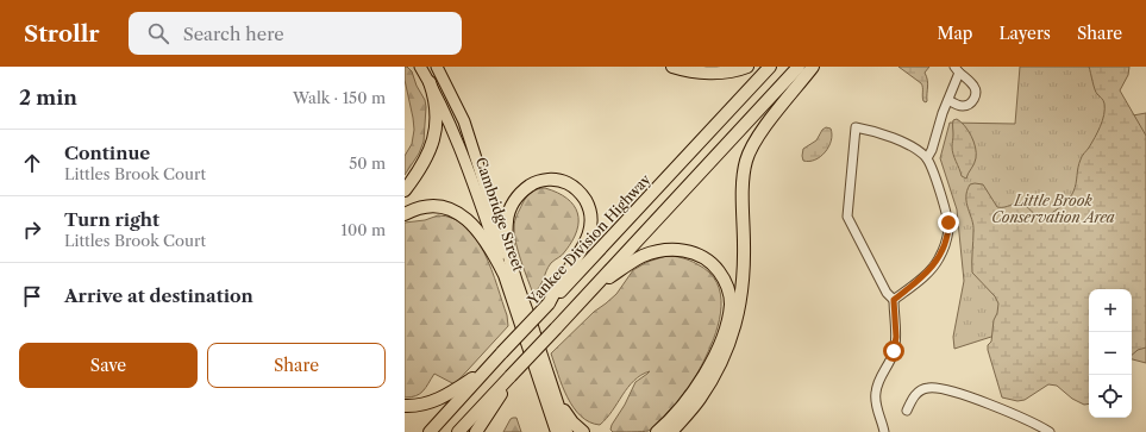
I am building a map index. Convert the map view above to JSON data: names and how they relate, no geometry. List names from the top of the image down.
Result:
{
  "streets": {
    "highway": ["Cambridge Street", "Yankee Division Highway"]
  },
  "parks": ["Little Brook Conservation Area"],
  "page": {
    "header": "Strollr",
    "search": "Search here",
    "nav": ["Map", "Layers", "Share"],
    "heading": ["2 min", "Walk · 150 m"],
    "list": [
      ["Continue", "Littles Brook Court", "50 m"],
      ["Turn right", "Littles Brook Court", "100 m"],
      "Arrive at destination"
    ],
    "map_buttons": ["+", "−"],
    "buttons": ["Save", "Share"]
  }
}
